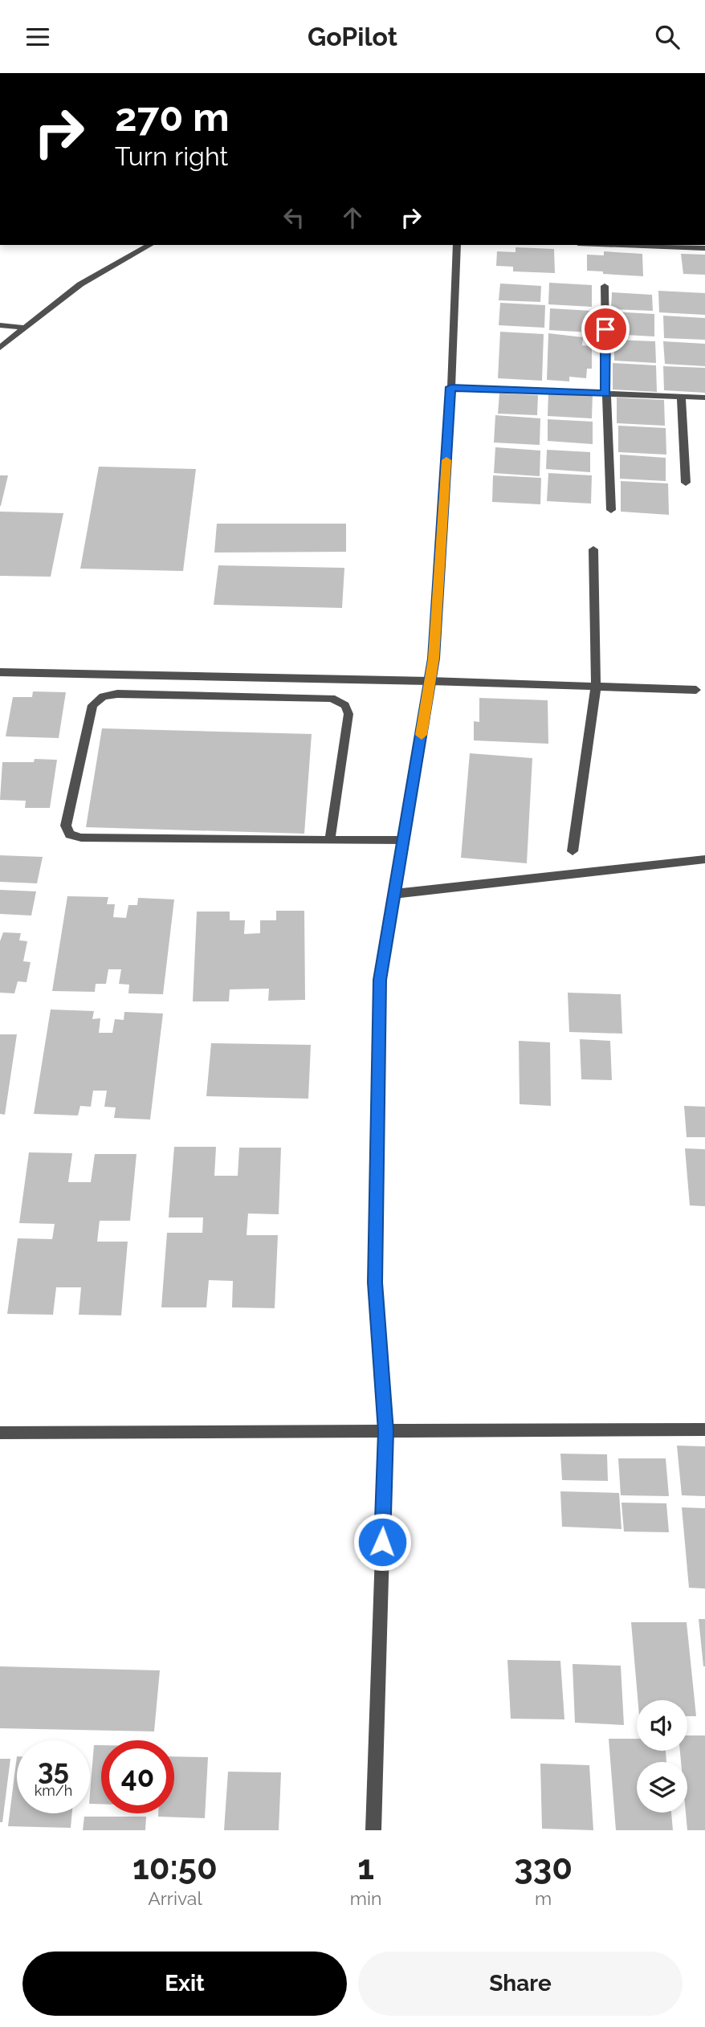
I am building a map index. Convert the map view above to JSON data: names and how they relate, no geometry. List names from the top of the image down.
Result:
{
  "page": {
    "header": "GoPilot",
    "turn": ["270 m", "Turn right"],
    "speed": "35 km/h",
    "limit": "40",
    "eta": [
      "10:50",
      "Arrival",
      "1",
      "min",
      "330",
      "m"
    ],
    "buttons": ["Exit", "Share"]
  }
}
